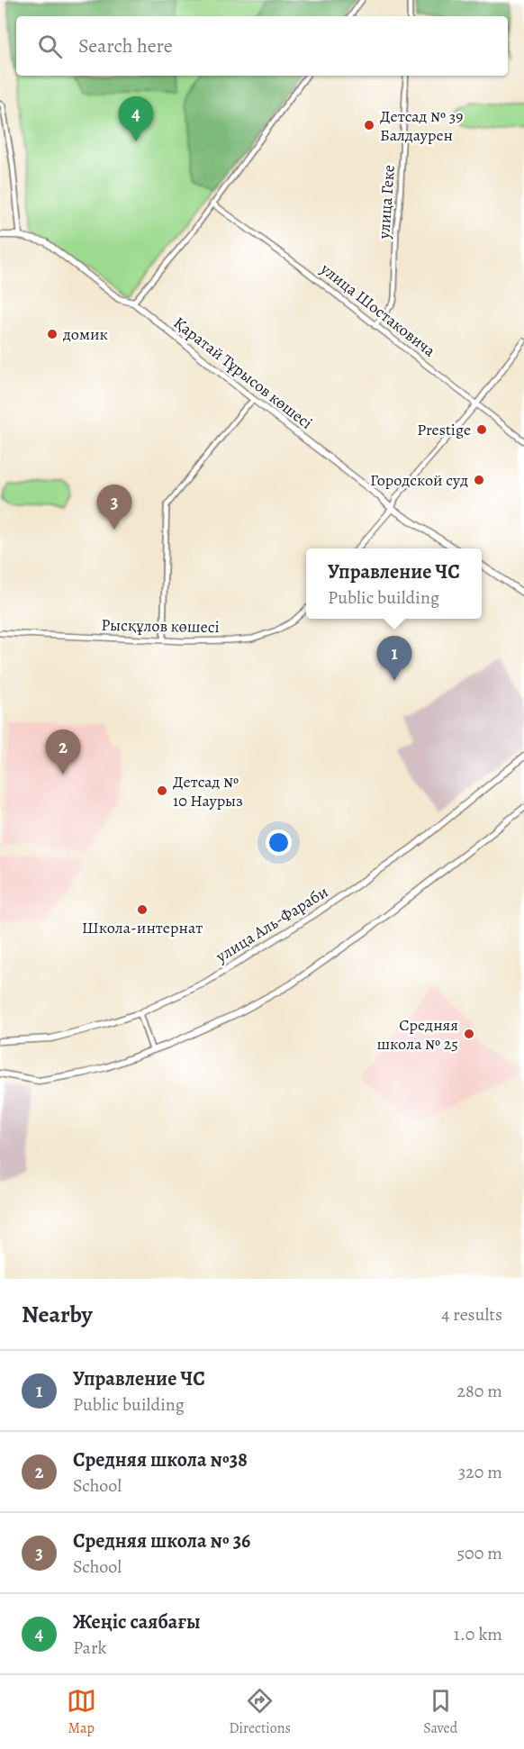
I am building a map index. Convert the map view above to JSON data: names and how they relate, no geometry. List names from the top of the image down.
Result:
{
  "streets": {
    "main road": ["Қаратай Тұрысов көшесі", "улица Аль-Фараби"],
    "street": ["улица Геке", "улица Шостаковича", "Рысқұлов көшесі"]
  },
  "crossings": [
    ["улица Геке", "улица Шостаковича"]
  ],
  "places": [
    "Детсад № 39 Балдаурен",
    "домик",
    "Prestige",
    "Городской суд",
    "Детсад № 10 Наурыз",
    "Школа-интернат",
    "Средняя школа № 25"
  ],
  "page": {
    "search": "Search here",
    "pins": [
      "4",
      "3",
      "1",
      "2"
    ],
    "popup": ["Управление ЧС", "Public building"],
    "heading": ["Nearby", "4 results"],
    "list": [
      {
        "mark": "1",
        "name": "Управление ЧС",
        "note": "Public building",
        "value": "280 m"
      },
      {
        "mark": "2",
        "name": "Средняя школа №38",
        "note": "School",
        "value": "320 m"
      },
      {
        "mark": "3",
        "name": "Средняя школа № 36",
        "note": "School",
        "value": "500 m"
      },
      {
        "mark": "4",
        "name": "Жеңіс саябағы",
        "note": "Park",
        "value": "1.0 km"
      }
    ],
    "nav": ["Map", "Directions", "Saved"]
  }
}
